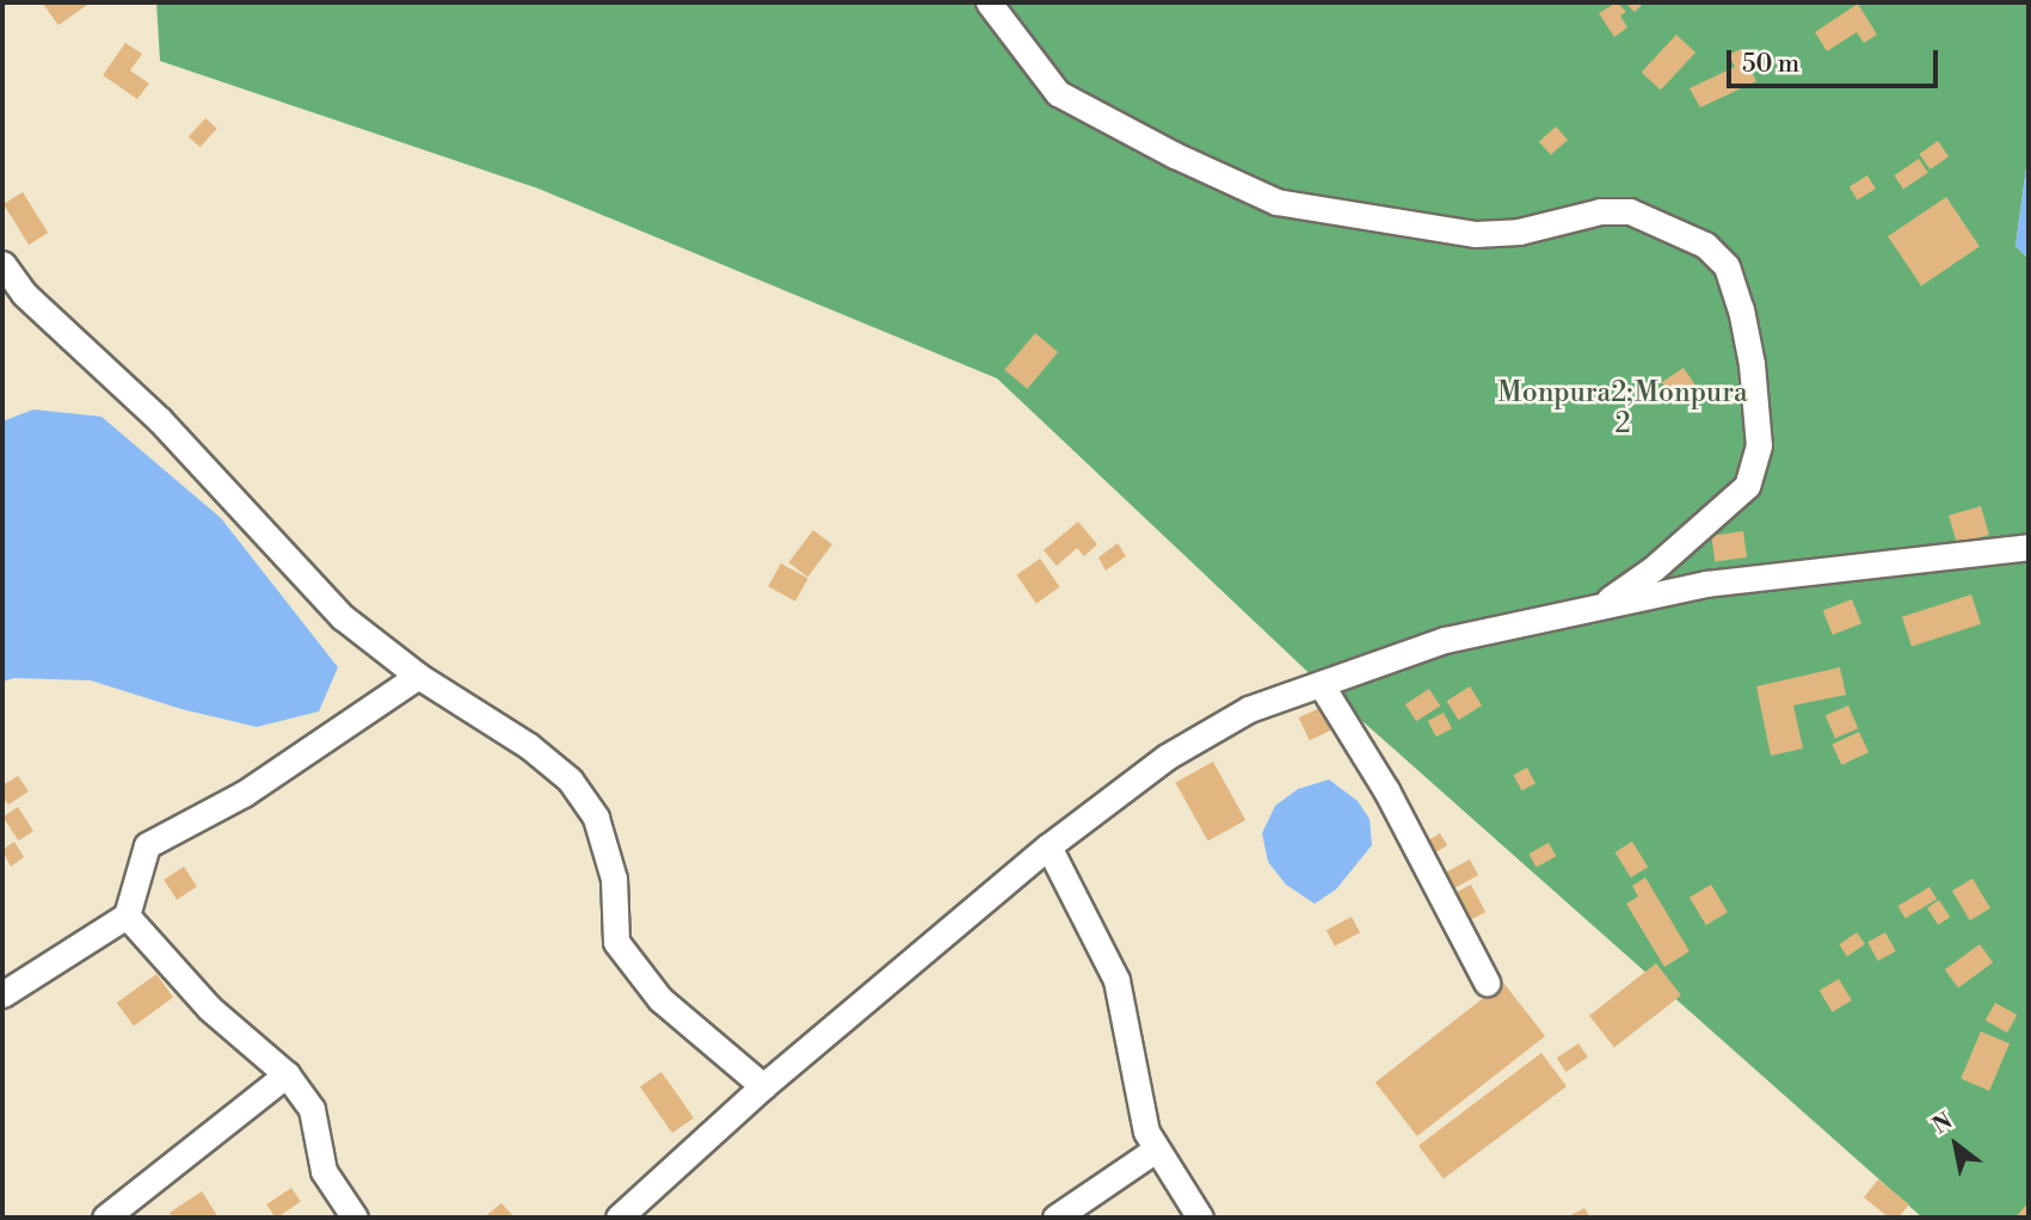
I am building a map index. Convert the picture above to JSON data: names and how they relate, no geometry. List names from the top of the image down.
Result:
{
  "parks": ["Monpura2;Monpura 2"],
  "scale_bar": "50 m",
  "north": "top left"
}
